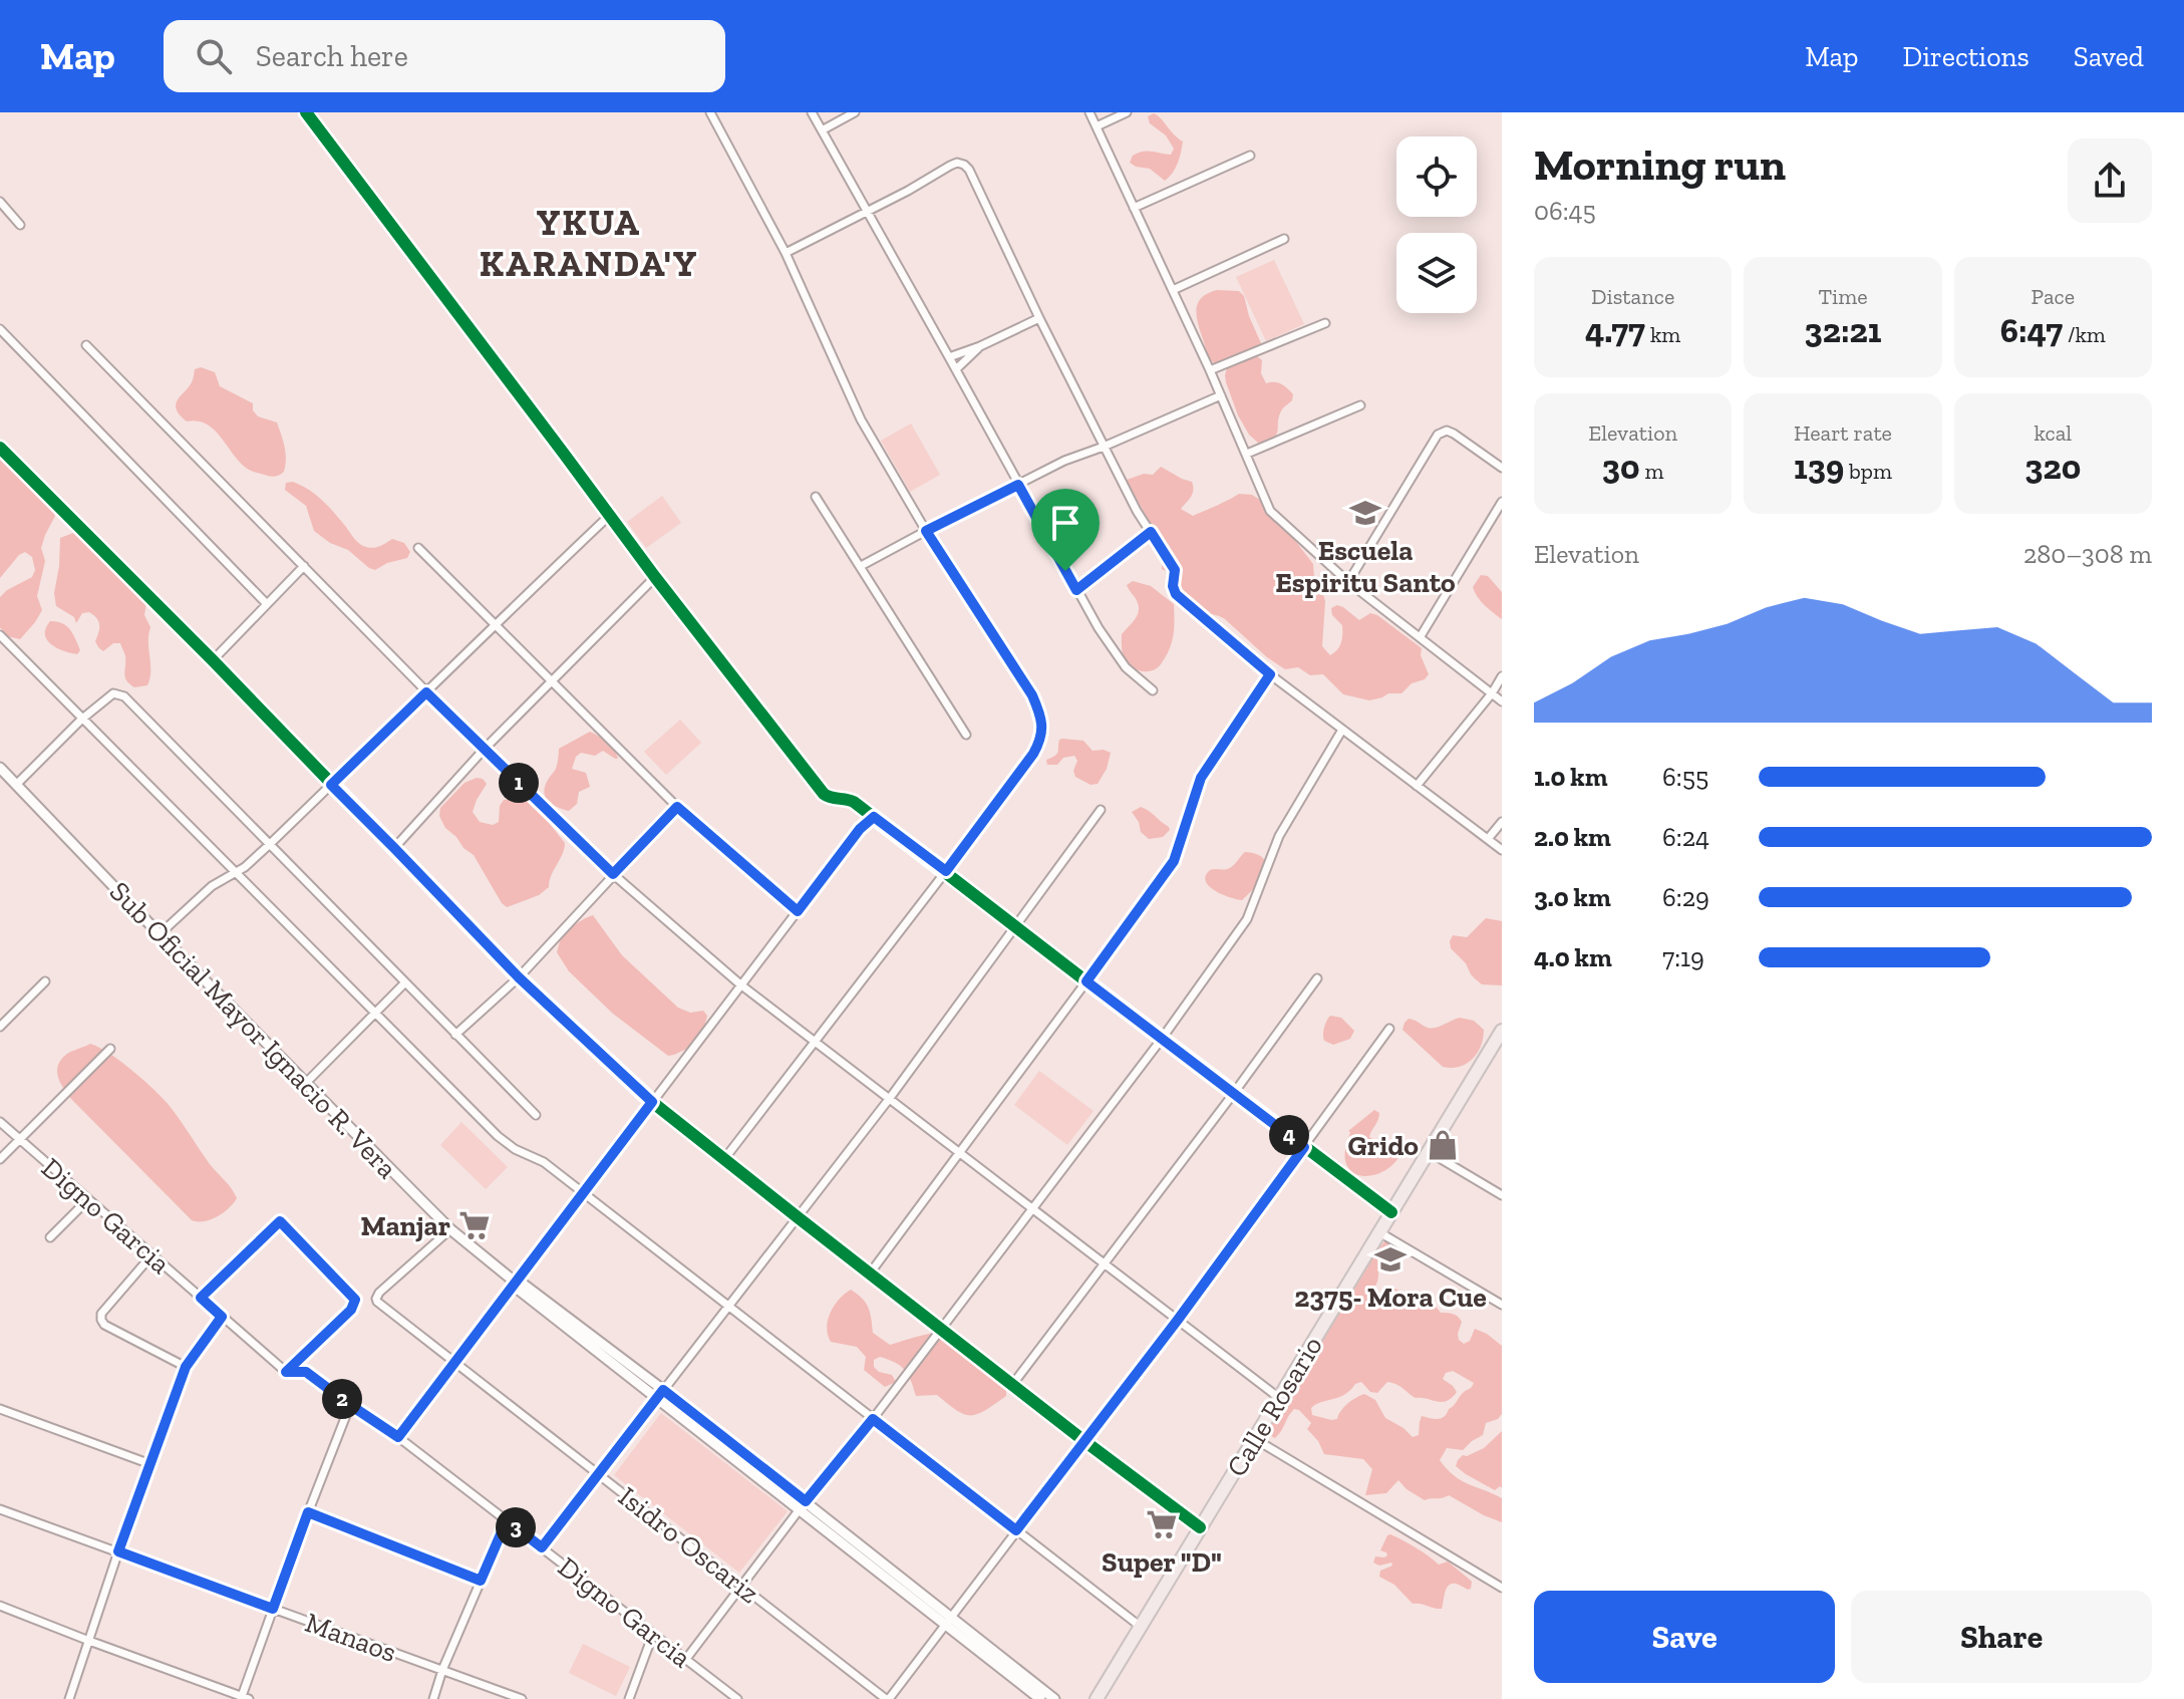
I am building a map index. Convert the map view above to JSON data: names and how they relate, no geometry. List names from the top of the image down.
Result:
{
  "streets": {
    "main road": ["Calle Rosario"],
    "street": [
      "Sub Oficial Mayor Ignacio R. Vera",
      "Digno Garcia",
      "Isidro Oscariz",
      "Manaos"
    ]
  },
  "crossings": [
    ["Sub Oficial Mayor Ignacio R. Vera", "Isidro Oscariz"]
  ],
  "districts": ["YKUA KARANDA'Y"],
  "places": {
    "school or university": ["Escuela Espiritu Santo", "2375- Mora Cue"],
    "shop": ["Grido"],
    "supermarket": ["Manjar", "Super \"D\""]
  },
  "page": {
    "header": "Map",
    "search": "Search here",
    "nav": ["Map", "Directions", "Saved"],
    "heading": ["Morning run", "06:45"],
    "stats": [
      ["Distance", "4.77 km"],
      ["Time", "32:21"],
      ["Pace", "6:47 /km"],
      ["Elevation", "30 m"],
      ["Heart rate", "139 bpm"],
      ["kcal", "320"]
    ],
    "chart": ["Elevation", "280–308 m"],
    "list": [
      {
        "name": "1.0 km",
        "note": "6:55"
      },
      {
        "name": "2.0 km",
        "note": "6:24"
      },
      {
        "name": "3.0 km",
        "note": "6:29"
      },
      {
        "name": "4.0 km",
        "note": "7:19"
      }
    ],
    "pins": [
      "1",
      "4",
      "2",
      "3"
    ],
    "buttons": ["Save", "Share"]
  }
}
